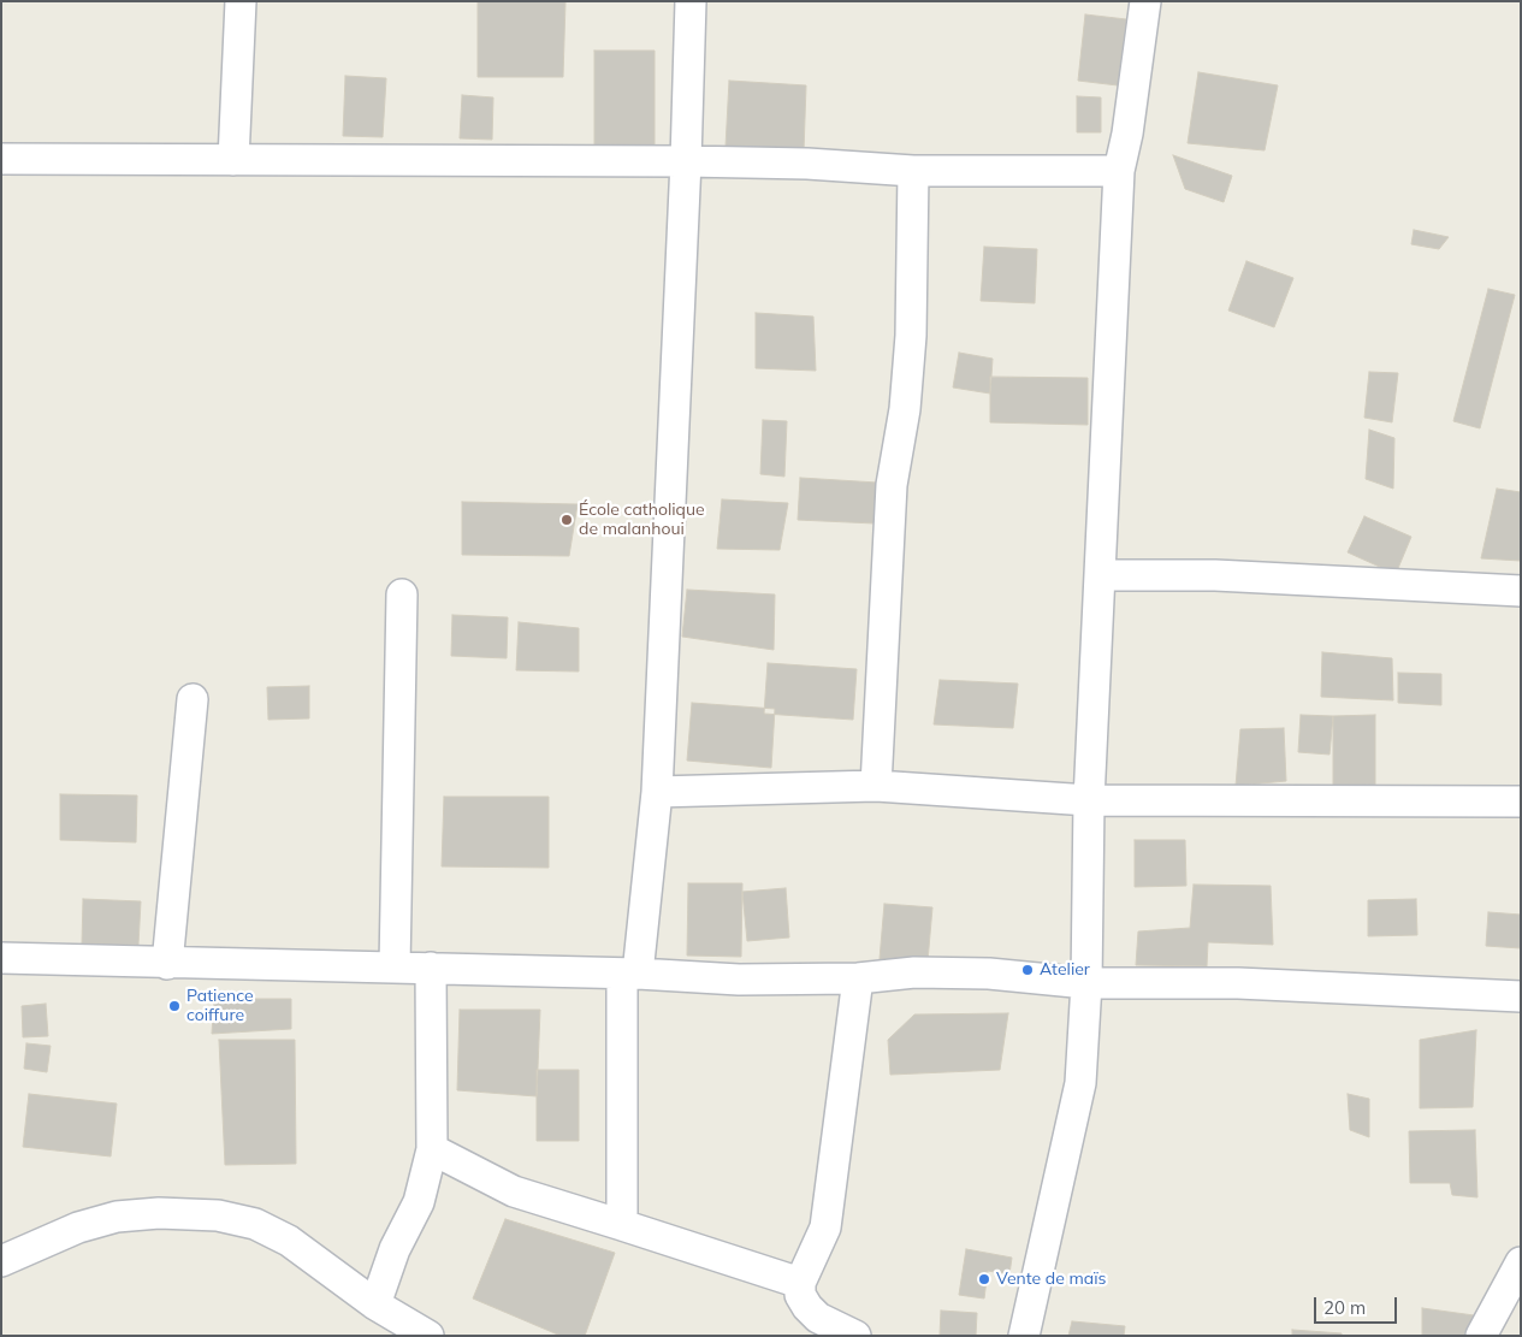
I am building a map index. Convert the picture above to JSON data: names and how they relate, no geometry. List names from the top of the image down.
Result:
{
  "places": [
    "École catholique de malanhoui",
    "Atelier",
    "Patience coiffure",
    "Vente de maïs"
  ],
  "scale_bar": "20 m"
}
